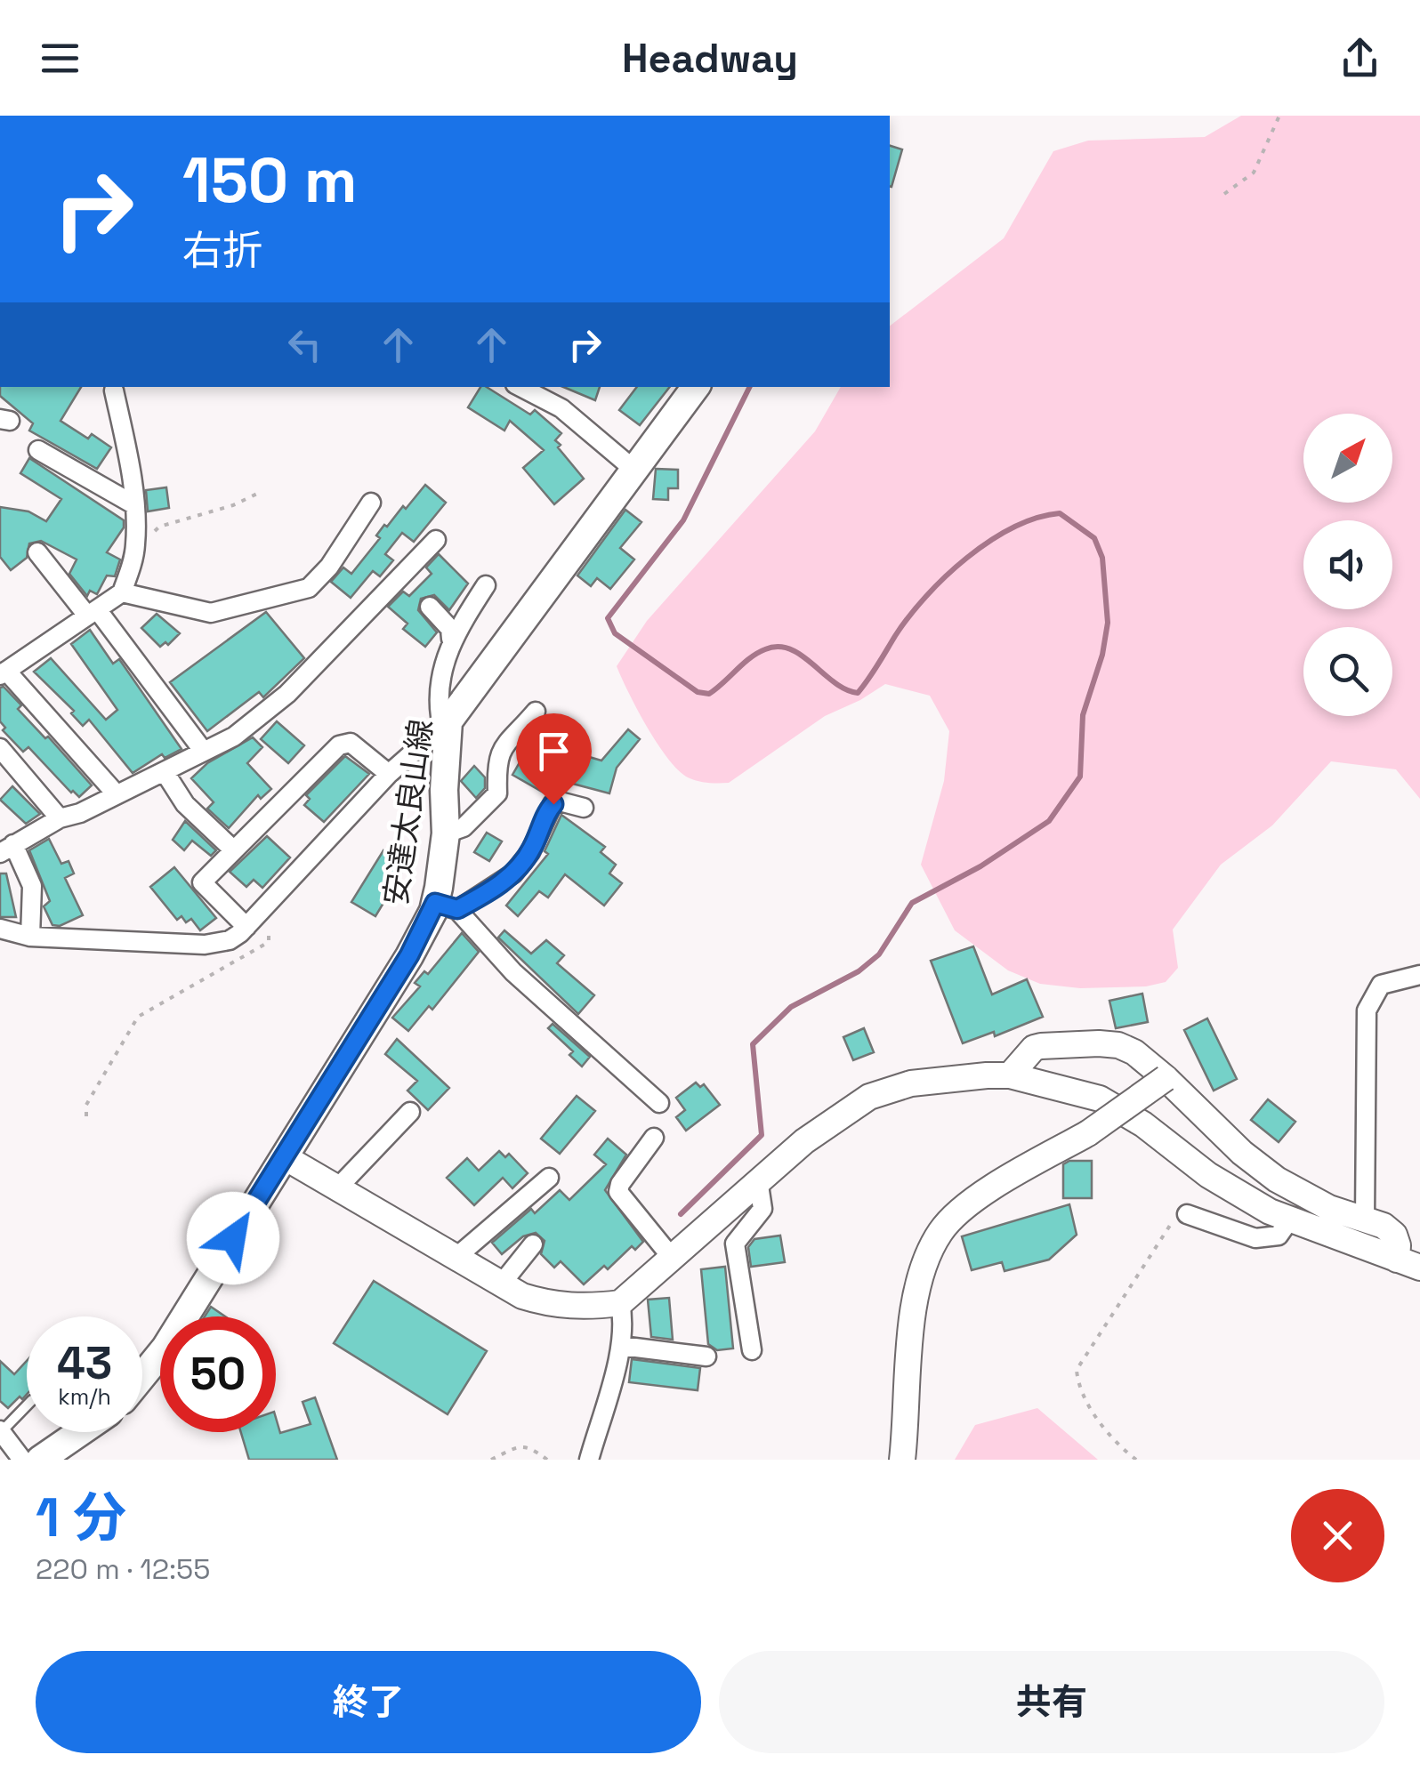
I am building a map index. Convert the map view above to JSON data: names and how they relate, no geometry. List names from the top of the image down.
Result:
{
  "streets": {
    "main road": ["安達太良山線"]
  },
  "north": "top right",
  "page": {
    "header": "Headway",
    "turn": ["150 m", "右折"],
    "speed": "43 km/h",
    "limit": "50",
    "heading": ["1 分", "220 m · 12:55"],
    "buttons": ["終了", "共有"]
  }
}
